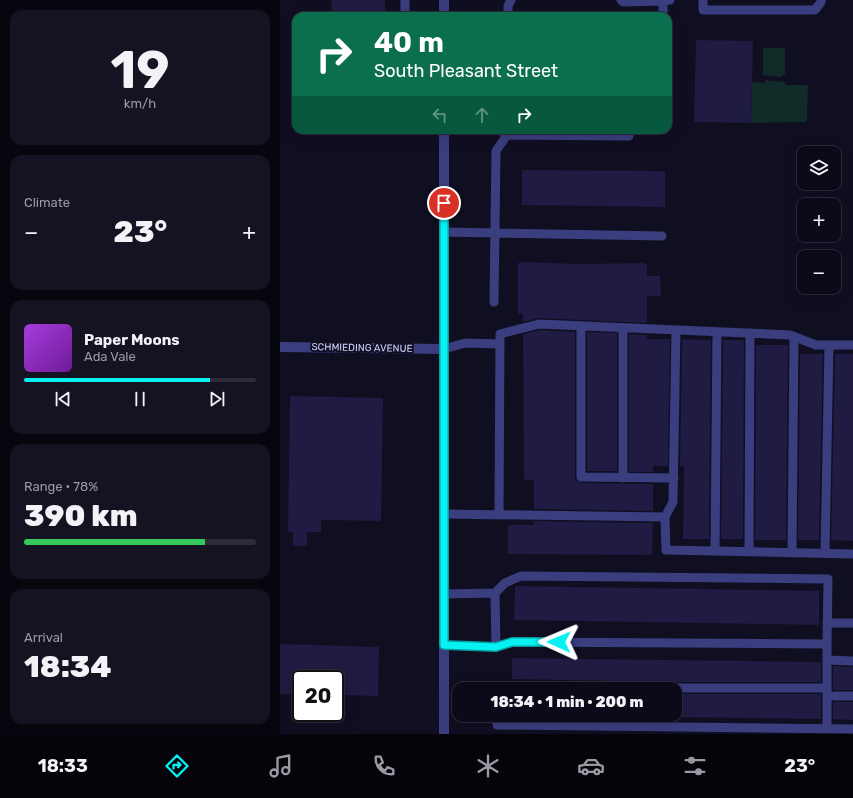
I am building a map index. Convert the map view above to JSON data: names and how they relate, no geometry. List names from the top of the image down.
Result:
{
  "streets": {
    "street": ["SCHMIEDING AVENUE"]
  },
  "page": {
    "tile": [
      ["19", "km/h"],
      "Climate",
      ["Range · 78%", "390 km"],
      ["Arrival", "18:34"]
    ],
    "turn": ["40 m", "South Pleasant Street"],
    "map_buttons": ["+", "−"],
    "heat": ["−", "23°", "+"],
    "song": ["Paper Moons", "Ada Vale"],
    "limit": "20",
    "trip": "18:34 · 1 min · 200 m",
    "tabs": ["18:33", "23°"]
  }
}
